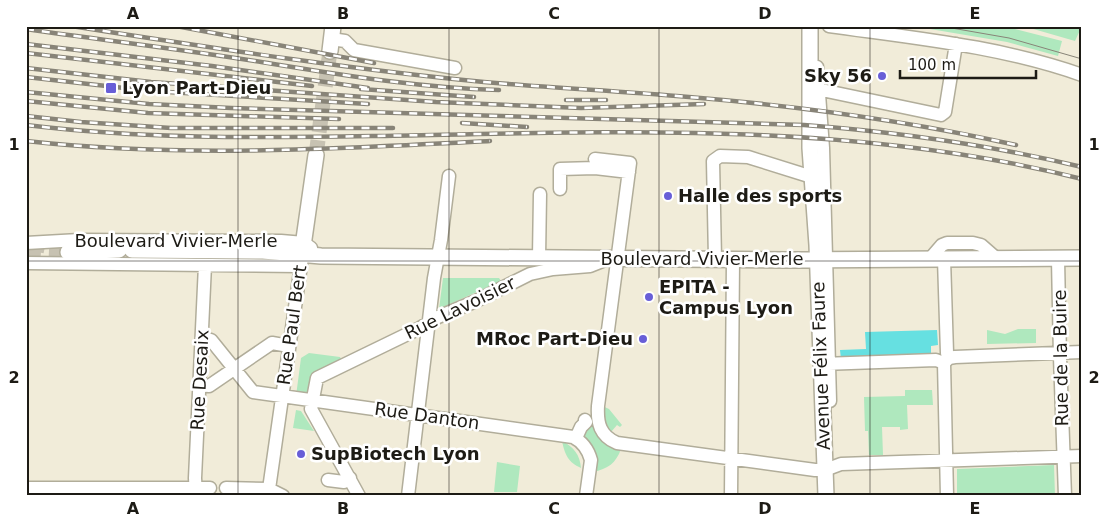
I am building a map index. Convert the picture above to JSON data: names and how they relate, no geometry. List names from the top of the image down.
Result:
{
  "streets": {
    "main road": ["Boulevard Vivier-Merle", "Rue Paul Bert", "Avenue Félix Faure"],
    "street": [
      "Rue Lavoisier",
      "Rue de la Buire",
      "Rue Desaix",
      "Rue Danton"
    ]
  },
  "crossings": [
    ["Boulevard Vivier-Merle", "Rue Lavoisier"],
    ["Boulevard Vivier-Merle", "Rue Paul Bert"],
    ["Boulevard Vivier-Merle", "Rue de la Buire"],
    ["Boulevard Vivier-Merle", "Avenue Félix Faure"],
    ["Boulevard Vivier-Merle", "Rue Desaix"],
    ["Rue Lavoisier", "Rue Danton"],
    ["Rue Paul Bert", "Rue Danton"],
    ["Rue Desaix", "Rue Danton"]
  ],
  "places": {
    "other": [
      "Sky 56",
      "Halle des sports",
      "EPITA - Campus Lyon",
      "MRoc Part-Dieu",
      "SupBiotech Lyon"
    ],
    "transit": ["Lyon Part-Dieu"]
  },
  "scale_bar": "100 m",
  "grid": {
    "columns": [
      "A",
      "B",
      "C",
      "D",
      "E"
    ],
    "rows": ["1", "2"]
  }
}
